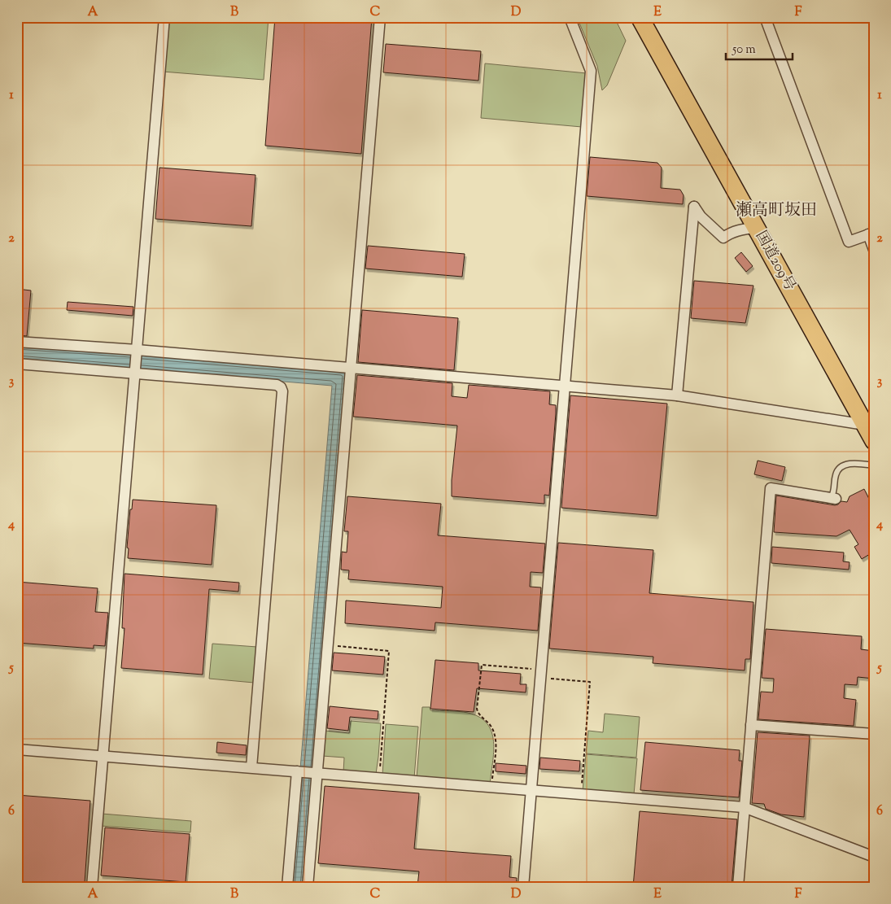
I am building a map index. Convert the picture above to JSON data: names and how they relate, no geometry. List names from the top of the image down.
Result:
{
  "streets": {
    "highway": ["国道209号"]
  },
  "districts": ["瀬高町坂田"],
  "scale_bar": "50 m",
  "grid": {
    "columns": [
      "A",
      "B",
      "C",
      "D",
      "E",
      "F"
    ],
    "rows": [
      "1",
      "2",
      "3",
      "4",
      "5",
      "6"
    ]
  }
}
